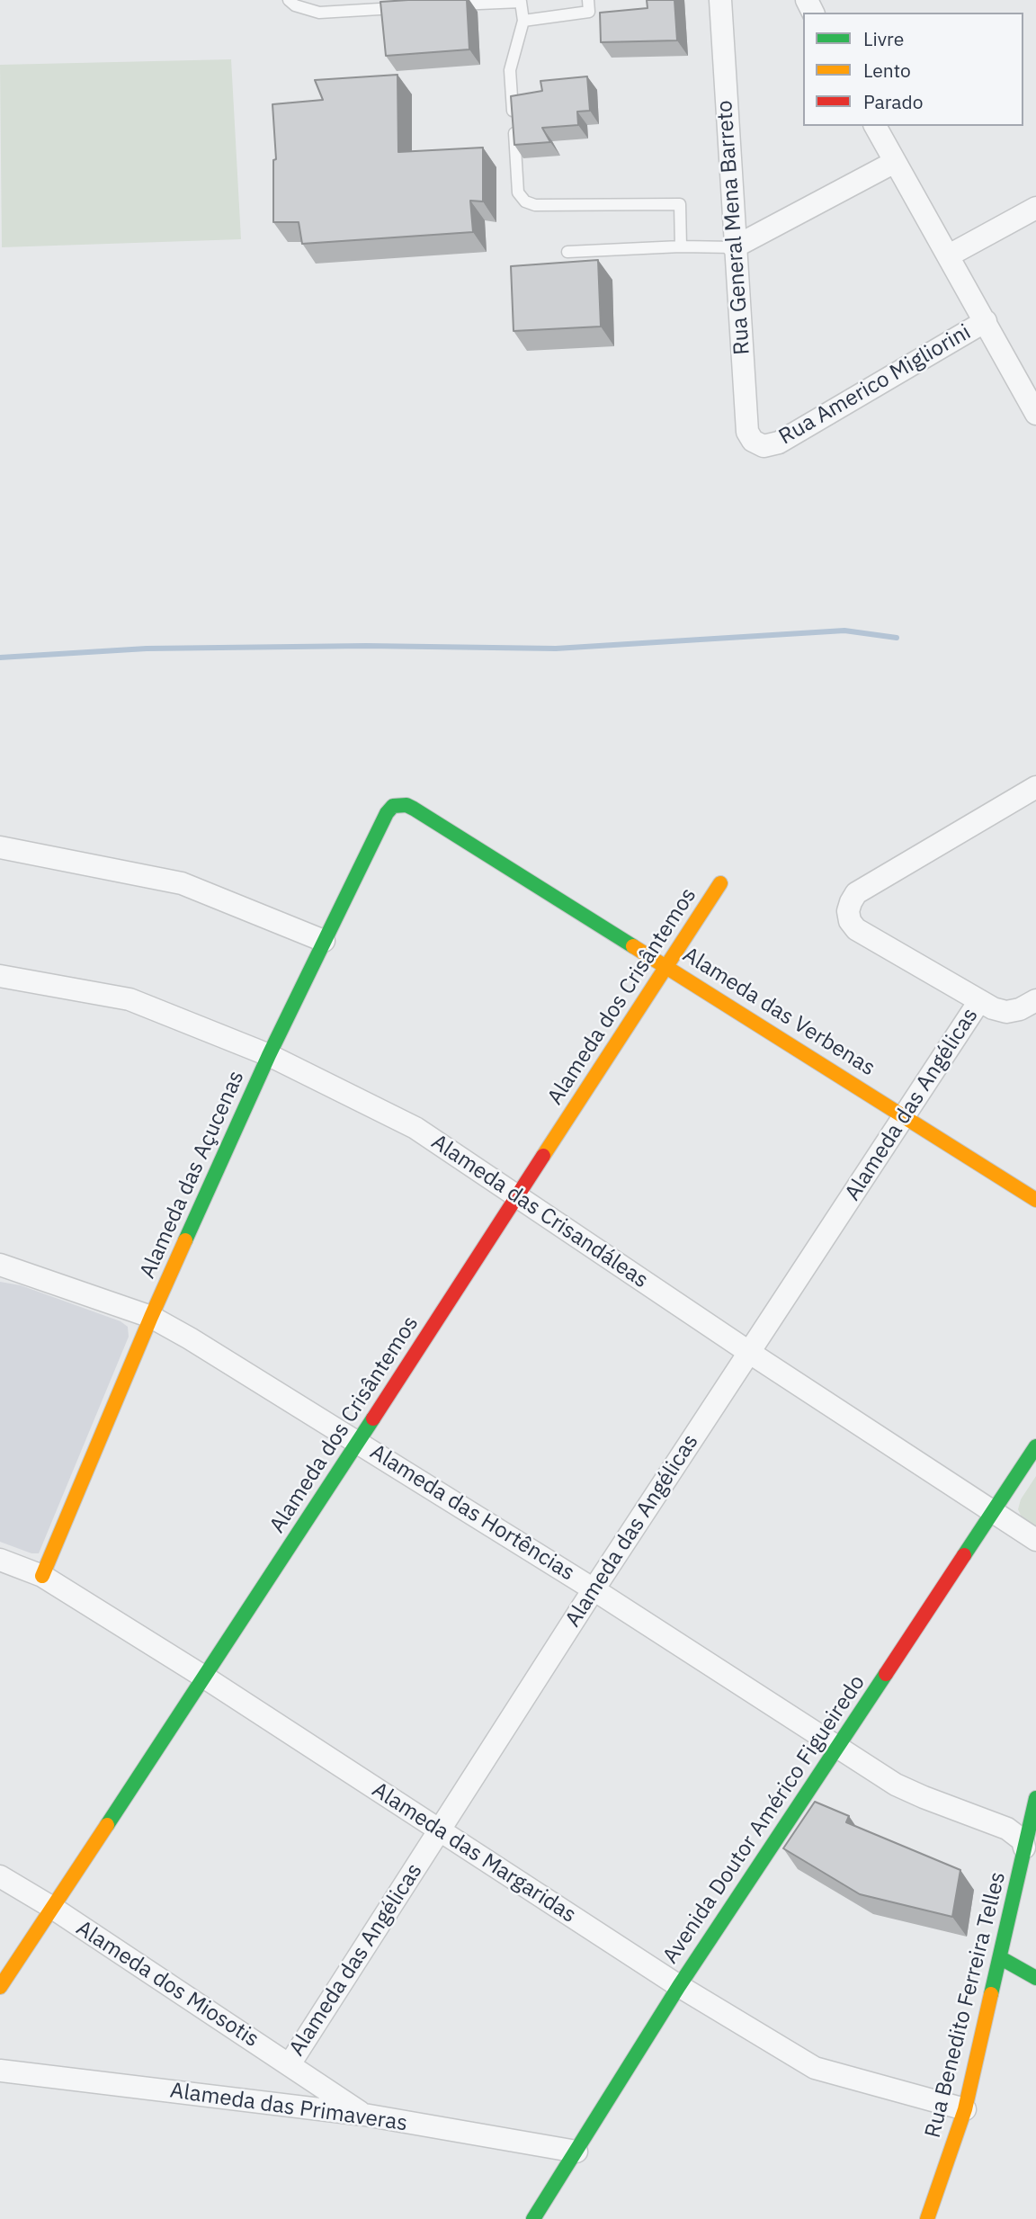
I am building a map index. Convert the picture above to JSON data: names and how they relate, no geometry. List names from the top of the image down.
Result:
{
  "streets": {
    "street": [
      "Rua General Mena Barreto",
      "Rua Americo Migliorini",
      "Alameda dos Crisântemos",
      "Alameda das Verbenas",
      "Alameda das Angélicas",
      "Alameda das Açucenas",
      "Alameda das Crisandáleas",
      "Alameda das Hortências",
      "Avenida Doutor Américo Figueiredo",
      "Alameda das Margaridas",
      "Alameda dos Miosotis",
      "Rua Benedito Ferreira Telles",
      "Alameda das Primaveras"
    ]
  },
  "crossings": [
    ["Rua General Mena Barreto", "Rua Americo Migliorini"],
    ["Alameda dos Crisântemos", "Alameda das Verbenas"],
    ["Alameda dos Crisântemos", "Alameda das Crisandáleas"],
    ["Alameda dos Crisântemos", "Alameda das Hortências"],
    ["Alameda dos Crisântemos", "Alameda das Margaridas"],
    ["Alameda dos Crisântemos", "Alameda dos Miosotis"],
    ["Alameda das Verbenas", "Alameda das Angélicas"],
    ["Alameda das Verbenas", "Alameda das Açucenas"],
    ["Alameda das Angélicas", "Alameda das Crisandáleas"],
    ["Alameda das Angélicas", "Alameda das Hortências"],
    ["Alameda das Angélicas", "Alameda das Margaridas"],
    ["Alameda das Angélicas", "Alameda dos Miosotis"],
    ["Alameda das Açucenas", "Alameda das Crisandáleas"],
    ["Alameda das Açucenas", "Alameda das Hortências"],
    ["Alameda das Açucenas", "Alameda das Margaridas"],
    ["Alameda das Crisandáleas", "Avenida Doutor Américo Figueiredo"],
    ["Alameda das Hortências", "Avenida Doutor Américo Figueiredo"],
    ["Alameda das Hortências", "Rua Benedito Ferreira Telles"],
    ["Avenida Doutor Américo Figueiredo", "Alameda das Margaridas"],
    ["Avenida Doutor Américo Figueiredo", "Alameda das Primaveras"],
    ["Alameda das Margaridas", "Rua Benedito Ferreira Telles"],
    ["Alameda dos Miosotis", "Alameda das Primaveras"]
  ],
  "legend": ["Livre", "Lento", "Parado"]
}
